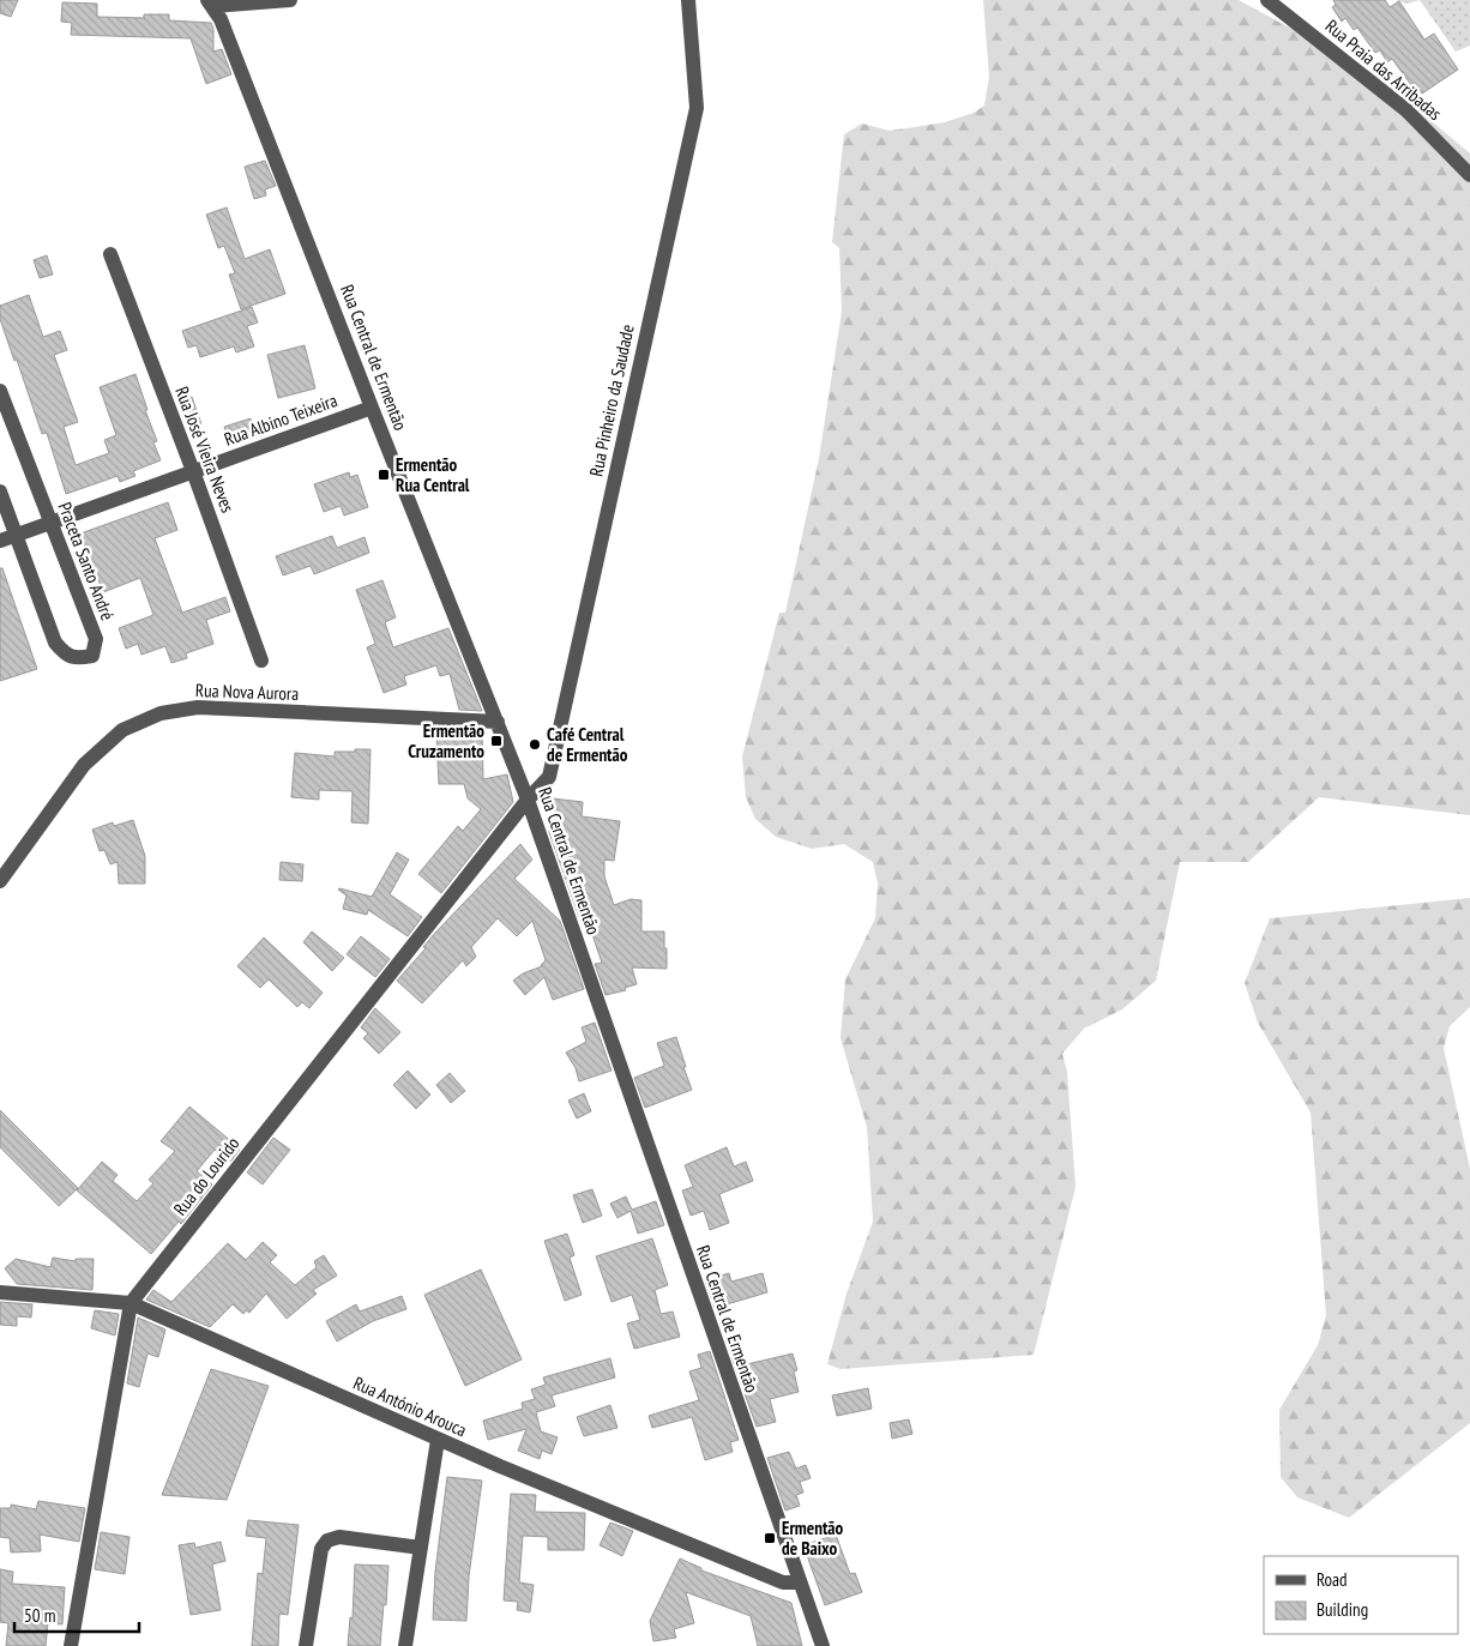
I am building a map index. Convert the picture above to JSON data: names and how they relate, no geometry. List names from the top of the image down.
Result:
{
  "streets": {
    "street": [
      "Rua Praia das Arribadas",
      "Rua Central de Ermentão",
      "Rua Pinheiro da Saudade",
      "Rua Albino Teixeira",
      "Rua José Vieira Neves",
      "Praceta Santo André",
      "Rua Nova Aurora",
      "Rua do Lourido",
      "Rua António Arouca"
    ]
  },
  "crossings": [
    ["Rua Central de Ermentão", "Rua Pinheiro da Saudade"],
    ["Rua Central de Ermentão", "Rua Albino Teixeira"],
    ["Rua Central de Ermentão", "Rua Nova Aurora"],
    ["Rua Central de Ermentão", "Rua do Lourido"],
    ["Rua Central de Ermentão", "Rua António Arouca"],
    ["Rua Pinheiro da Saudade", "Rua do Lourido"],
    ["Rua Albino Teixeira", "Rua José Vieira Neves"],
    ["Rua Albino Teixeira", "Praceta Santo André"],
    ["Rua do Lourido", "Rua António Arouca"]
  ],
  "places": {
    "transit": ["Ermentão Rua Central", "Ermentão Cruzamento", "Ermentão de Baixo"],
    "other": ["Café Central de Ermentão"]
  },
  "legend": ["Road", "Building"],
  "scale_bar": "50 m"
}
